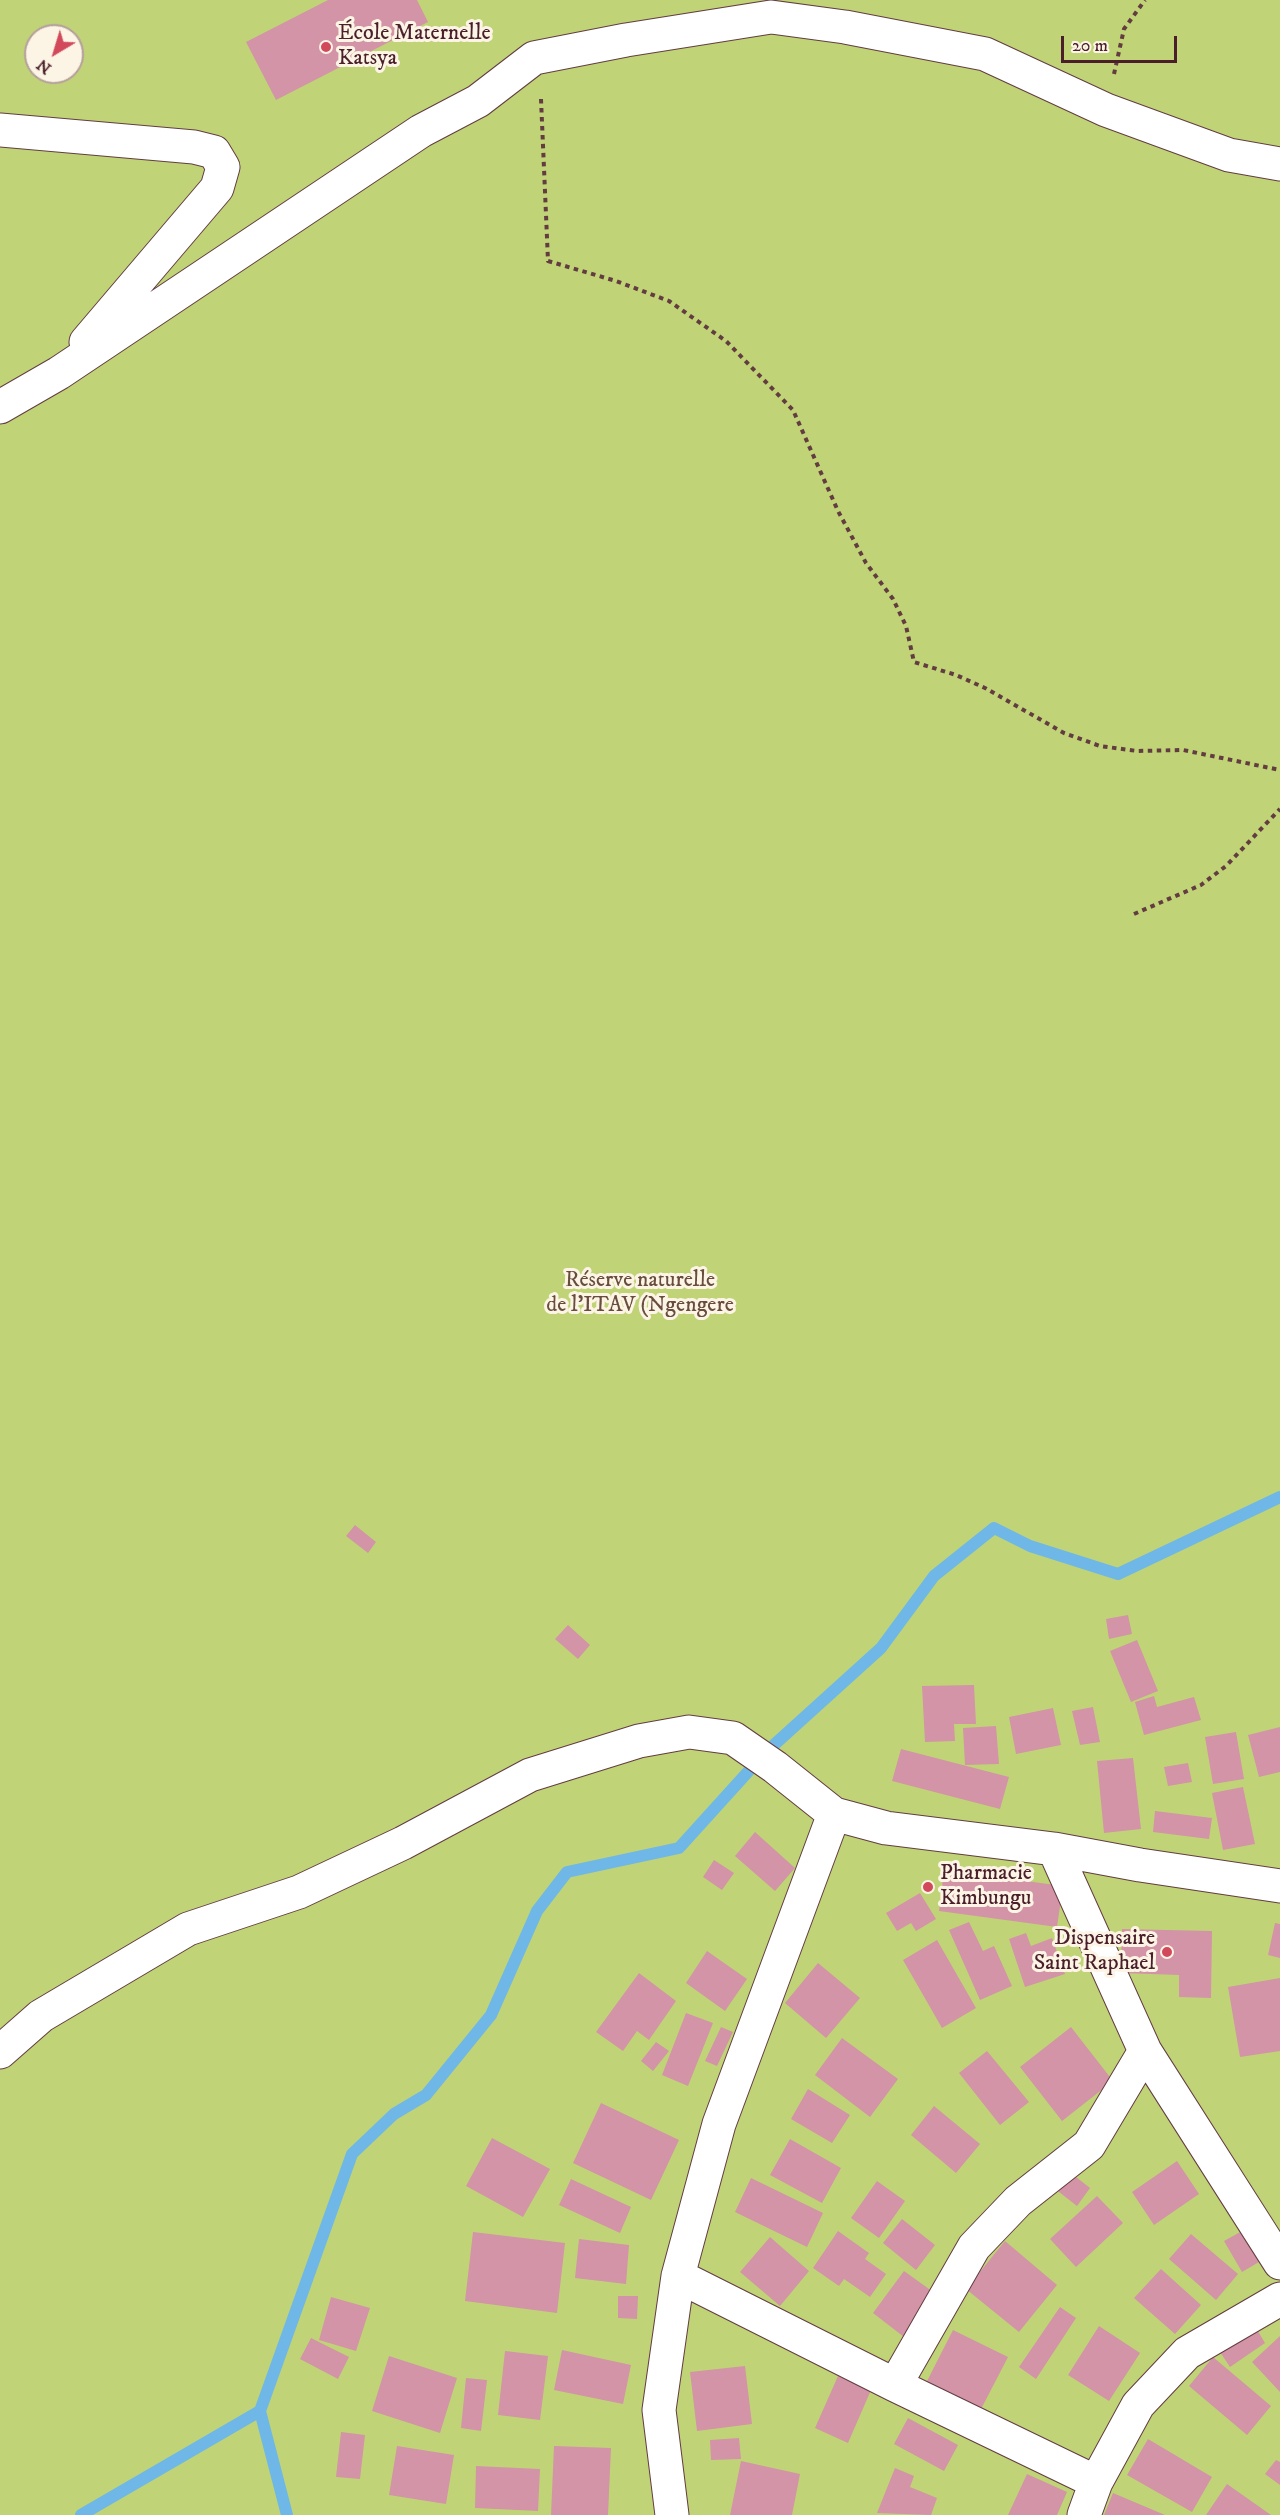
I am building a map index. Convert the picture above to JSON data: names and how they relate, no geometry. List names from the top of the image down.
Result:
{
  "parks": ["Réserve naturelle de l'ITAV (Ngengere"],
  "places": ["École Maternelle Katsya", "Pharmacie Kimbungu", "Dispensaire Saint Raphael"],
  "scale_bar": "20 m",
  "north": "bottom left"
}
